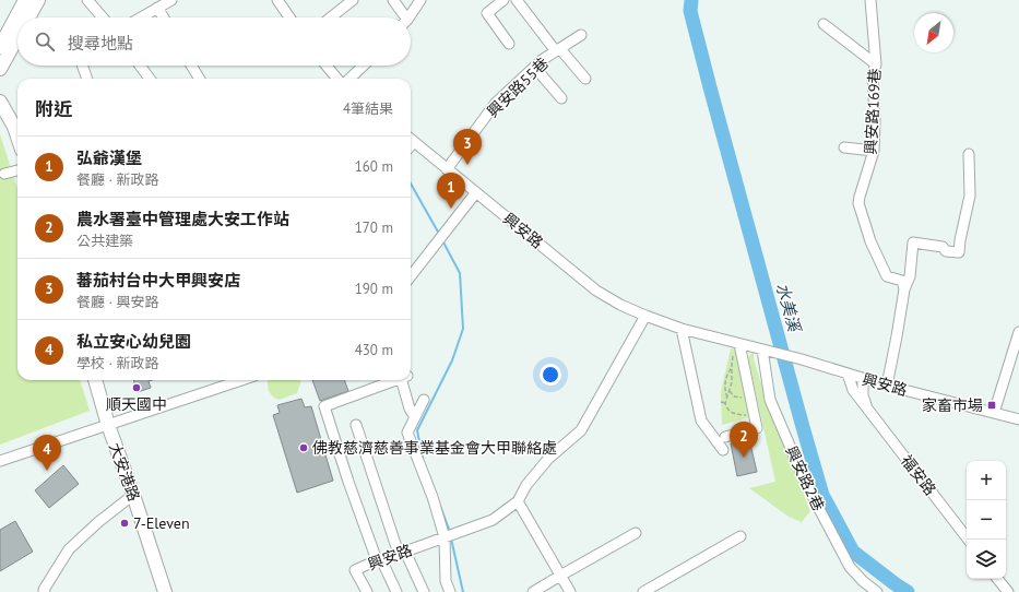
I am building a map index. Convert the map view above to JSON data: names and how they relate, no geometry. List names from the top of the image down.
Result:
{
  "streets": {
    "main road": ["大安港路"],
    "street": [
      "興安路55巷",
      "興安路169巷",
      "興安路",
      "福安路",
      "興安路2巷"
    ]
  },
  "crossings": [
    ["興安路55巷", "興安路"],
    ["興安路", "福安路"],
    ["興安路", "興安路2巷"]
  ],
  "water": ["水美溪"],
  "places": {
    "other": ["順天國中", "佛教慈濟慈善事業基金會大甲聯絡處", "7-Eleven"],
    "transit": ["家畜市場"]
  },
  "north": "bottom left",
  "page": {
    "search": "搜尋地點",
    "heading": ["附近", "4筆結果"],
    "pins": [
      "3",
      "1",
      "2",
      "4"
    ],
    "list": [
      {
        "mark": "1",
        "name": "弘爺漢堡",
        "note": "餐廳 · 新政路",
        "value": "160 m"
      },
      {
        "mark": "2",
        "name": "農水署臺中管理處大安工作站",
        "note": "公共建築",
        "value": "170 m"
      },
      {
        "mark": "3",
        "name": "蕃茄村台中大甲興安店",
        "note": "餐廳 · 興安路",
        "value": "190 m"
      },
      {
        "mark": "4",
        "name": "私立安心幼兒園",
        "note": "學校 · 新政路",
        "value": "430 m"
      }
    ],
    "map_buttons": ["+", "−"]
  }
}
